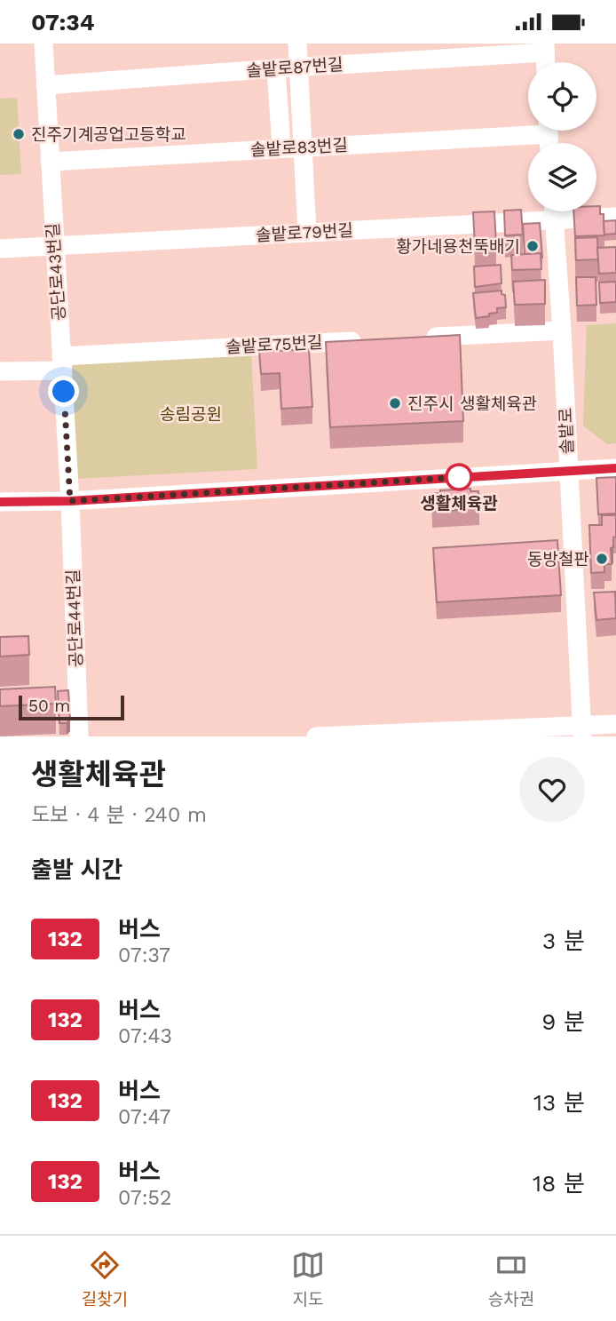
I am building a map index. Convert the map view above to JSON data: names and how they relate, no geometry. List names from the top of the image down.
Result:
{
  "streets": {
    "street": [
      "솔밭로87번길",
      "솔밭로83번길",
      "솔밭로79번길",
      "공단로43번길",
      "솔밭로75번길",
      "솔밭로",
      "공단로44번길"
    ]
  },
  "crossings": [
    ["솔밭로87번길", "공단로43번길"],
    ["솔밭로83번길", "공단로43번길"],
    ["솔밭로79번길", "공단로43번길"],
    ["솔밭로79번길", "솔밭로"],
    ["공단로43번길", "솔밭로75번길"],
    ["공단로43번길", "공단로44번길"]
  ],
  "parks": ["송림공원"],
  "places": [
    "진주기계공업고등학교",
    "황가네용천뚝배기",
    "진주시 생활체육관",
    "생활체육관",
    "동방철판"
  ],
  "lines": ["bus line 132"],
  "scale_bar": "50 m",
  "page": {
    "status": "07:34",
    "scale": "50 m",
    "heading": [
      ["생활체육관", "도보 · 4 분 · 240 m"],
      "출발 시간"
    ],
    "list": [
      {
        "mark": "132",
        "name": "버스",
        "note": "07:37",
        "value": "3 분"
      },
      {
        "mark": "132",
        "name": "버스",
        "note": "07:43",
        "value": "9 분"
      },
      {
        "mark": "132",
        "name": "버스",
        "note": "07:47",
        "value": "13 분"
      },
      {
        "mark": "132",
        "name": "버스",
        "note": "07:52",
        "value": "18 분"
      }
    ],
    "tabs": ["길찾기", "지도", "승차권"]
  }
}
